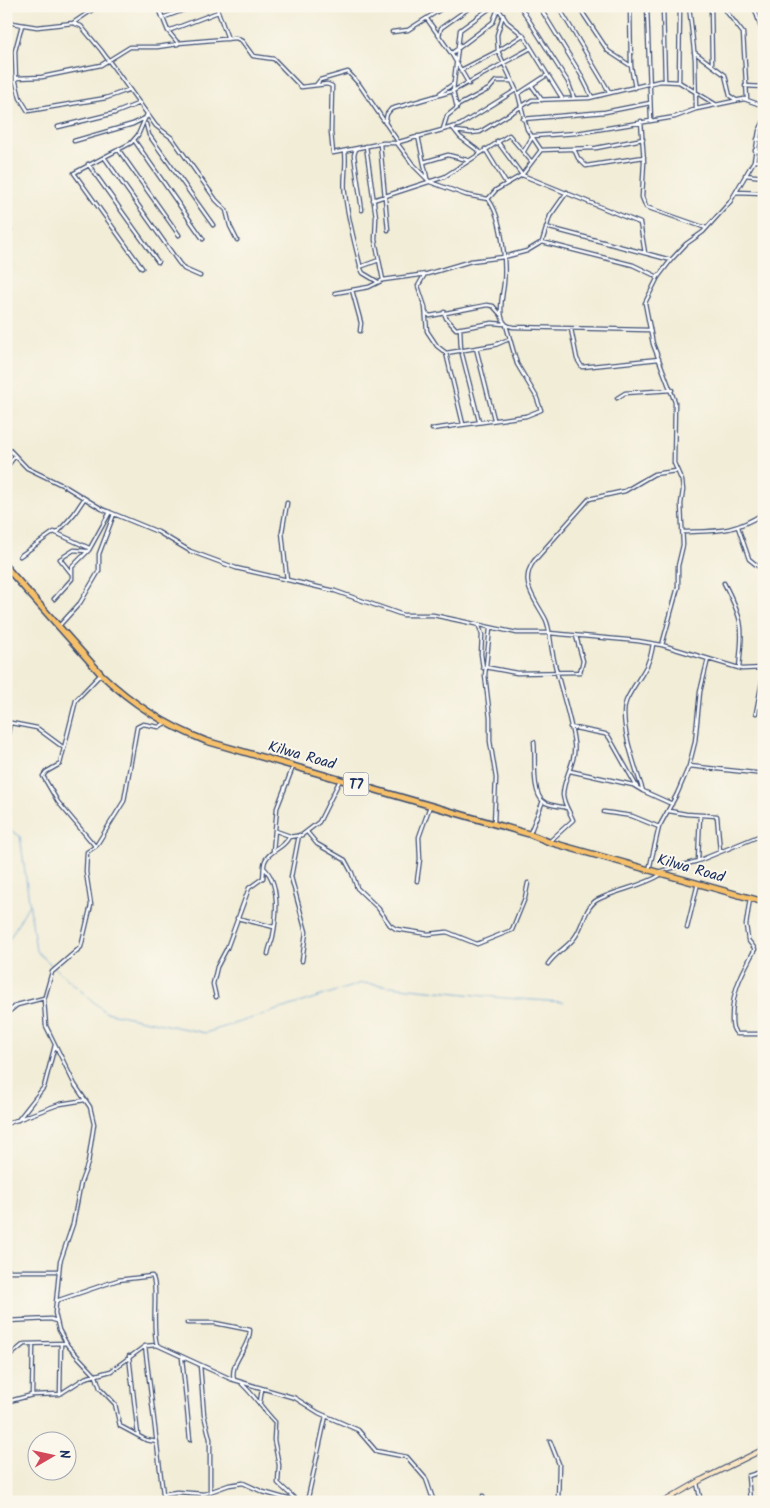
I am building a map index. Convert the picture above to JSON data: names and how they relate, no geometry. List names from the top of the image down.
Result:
{
  "streets": {
    "highway": ["Kilwa Road", "T7"]
  },
  "north": "right"
}
